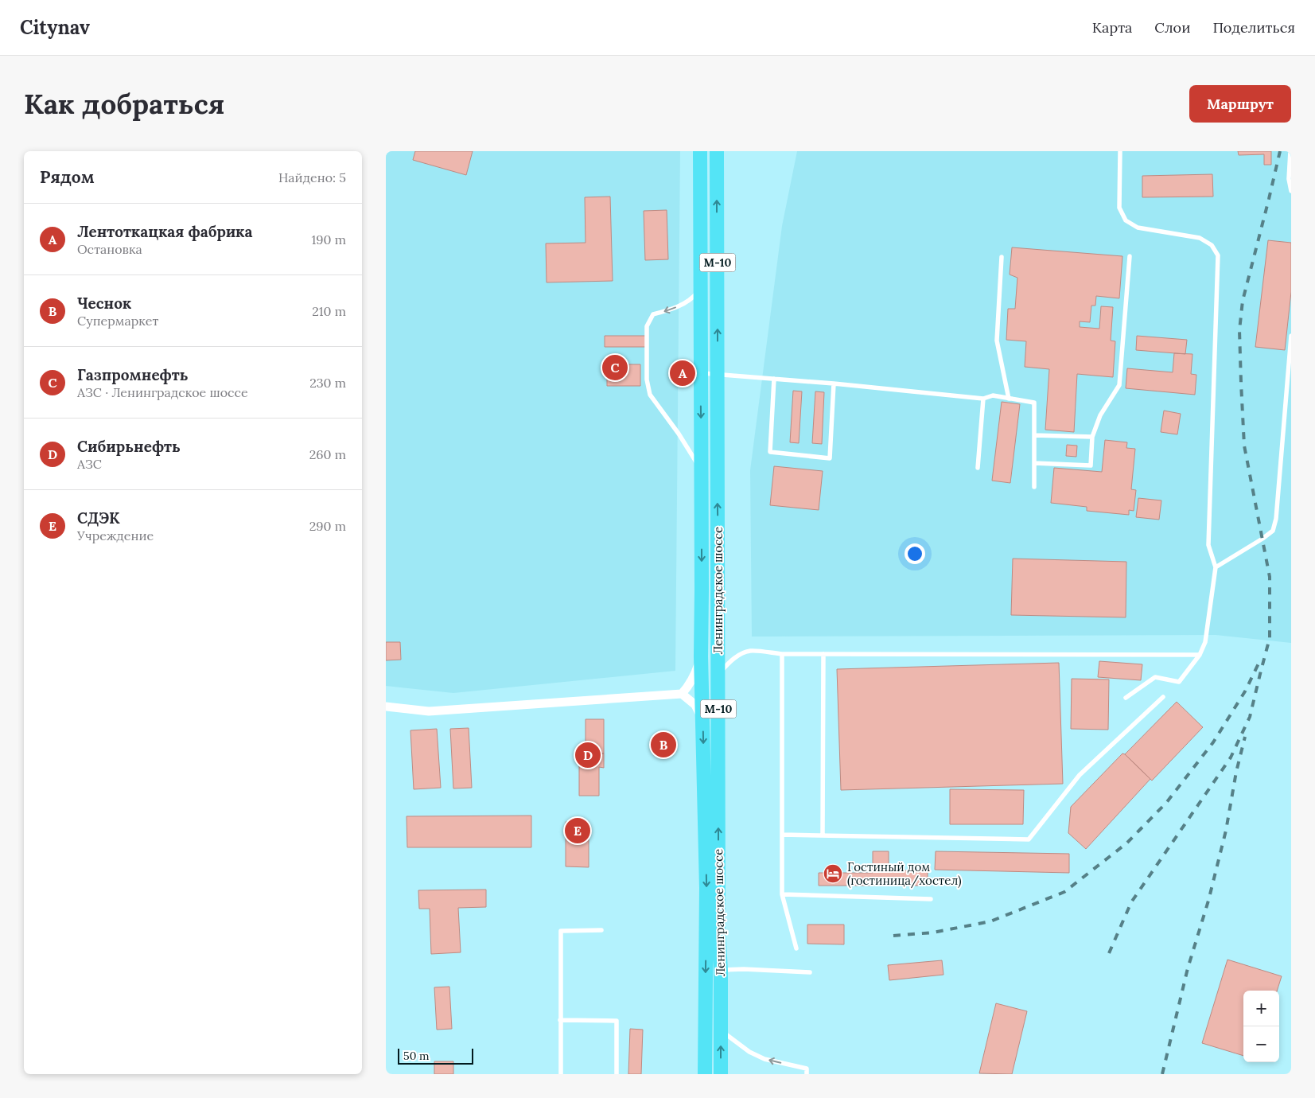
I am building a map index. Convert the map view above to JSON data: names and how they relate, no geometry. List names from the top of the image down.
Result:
{
  "streets": {
    "highway": ["М-10", "Ленинградское шоссе"]
  },
  "crossings": [
    ["М-10", "Ленинградское шоссе"]
  ],
  "places": {
    "hotel": ["Гостиный дом (гостиница/хостел)"]
  },
  "scale_bar": "50 m",
  "page": {
    "header": "Citynav",
    "nav": ["Карта", "Слои", "Поделиться"],
    "buttons": "Маршрут",
    "title": "Как добраться",
    "heading": ["Рядом", "Найдено: 5"],
    "list": [
      {
        "mark": "A",
        "name": "Лентоткацкая фабрика",
        "note": "Остановка",
        "value": "190 m"
      },
      {
        "mark": "B",
        "name": "Чеснок",
        "note": "Супермаркет",
        "value": "210 m"
      },
      {
        "mark": "C",
        "name": "Газпромнефть",
        "note": "АЗС · Ленинградское шоссе",
        "value": "230 m"
      },
      {
        "mark": "D",
        "name": "Сибирьнефть",
        "note": "АЗС",
        "value": "260 m"
      },
      {
        "mark": "E",
        "name": "СДЭК",
        "note": "Учреждение",
        "value": "290 m"
      }
    ],
    "pins": [
      "C",
      "A",
      "B",
      "D",
      "E"
    ],
    "map_buttons": ["+", "−"],
    "scale": "50 m"
  }
}
